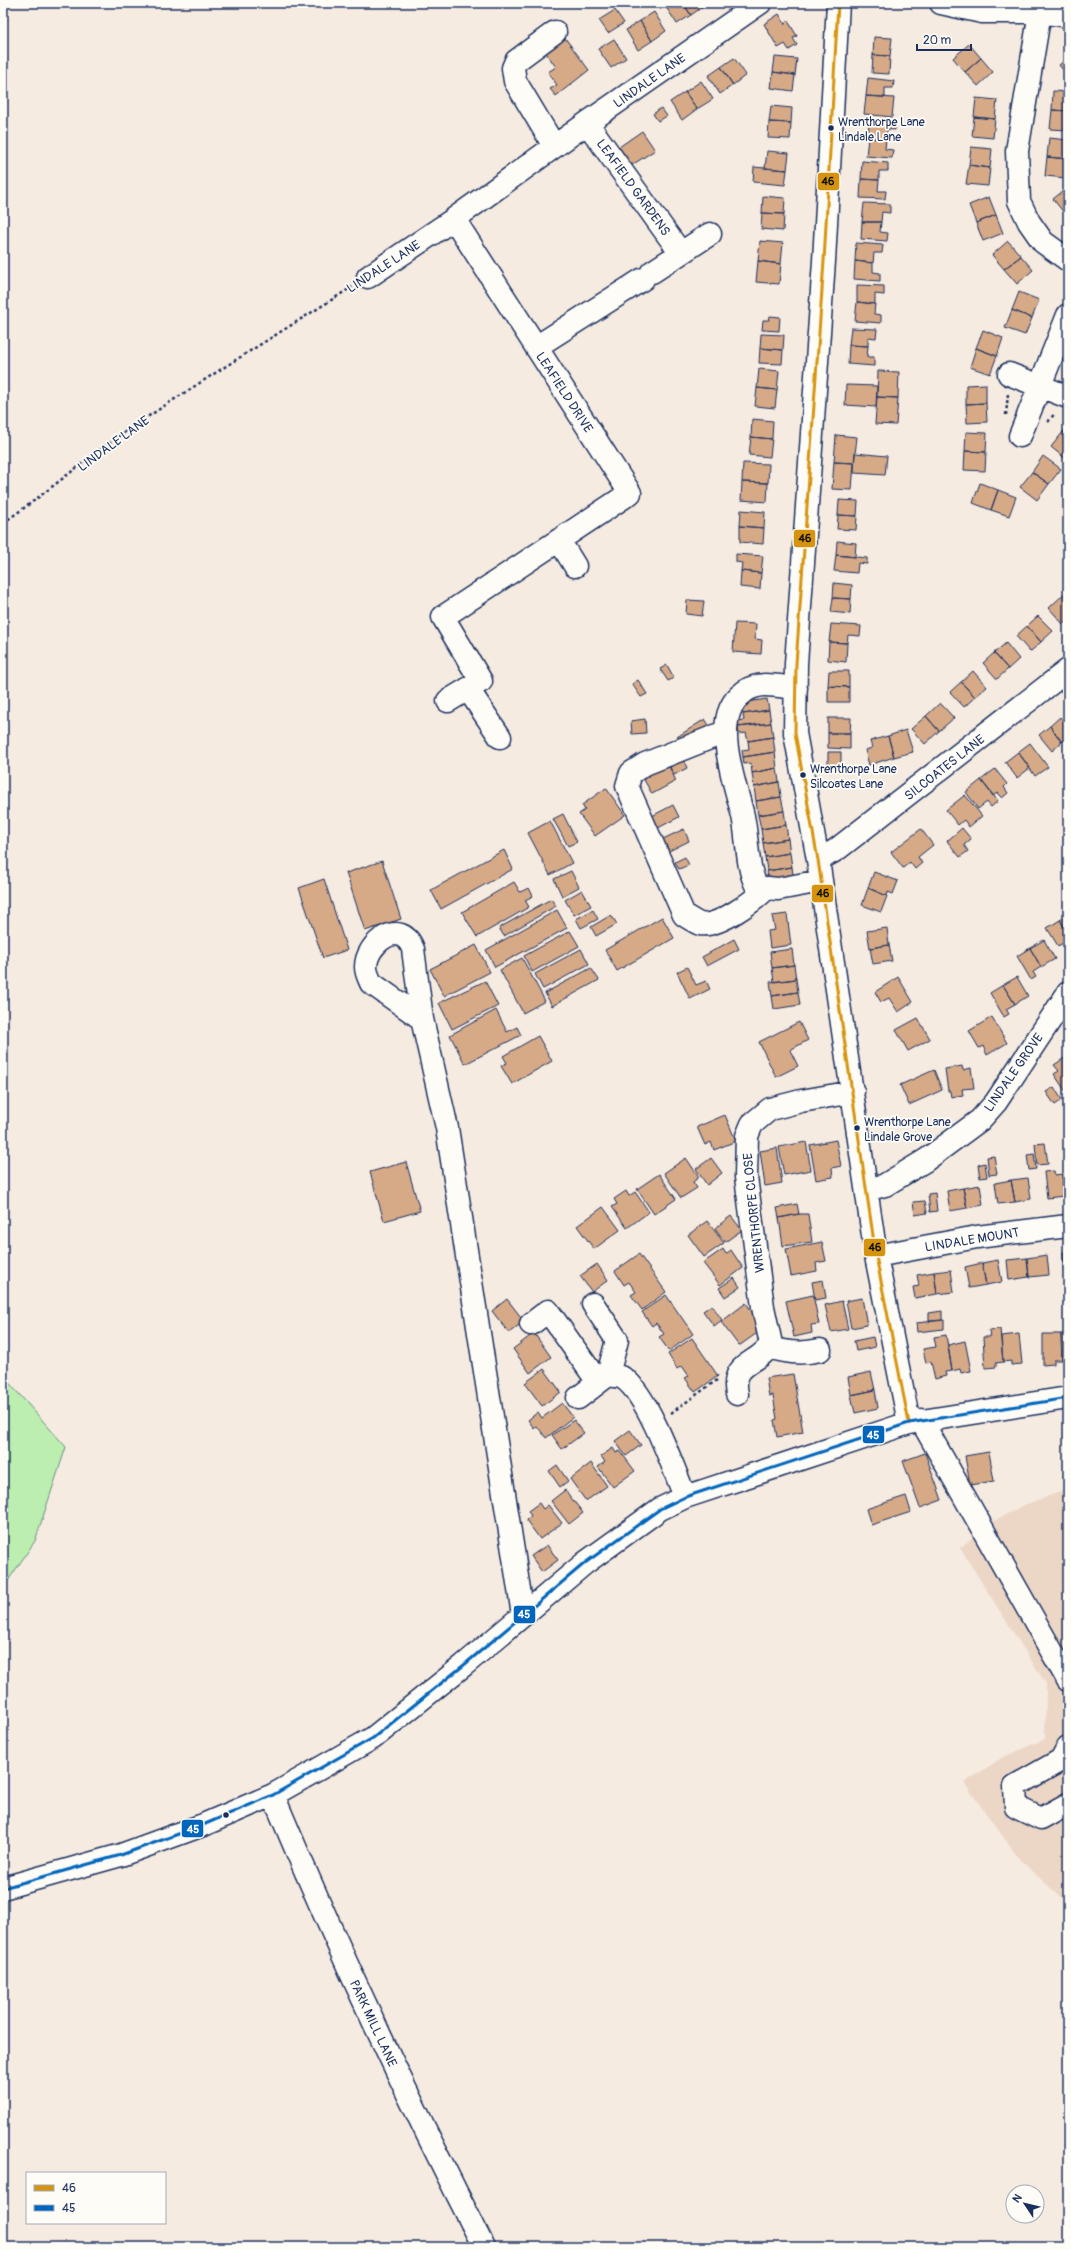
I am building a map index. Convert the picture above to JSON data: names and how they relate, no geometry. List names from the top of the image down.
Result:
{
  "streets": {
    "street": [
      "LINDALE LANE",
      "LEAFIELD GARDENS",
      "LEAFIELD DRIVE",
      "SILCOATES LANE",
      "LINDALE GROVE",
      "WRENTHORPE CLOSE",
      "LINDALE MOUNT",
      "PARK MILL LANE"
    ]
  },
  "crossings": [
    ["LINDALE LANE", "LEAFIELD GARDENS"],
    ["LINDALE LANE", "LEAFIELD DRIVE"]
  ],
  "places": ["Wrenthorpe Lane Lindale Lane", "Wrenthorpe Lane Silcoates Lane", "Wrenthorpe Lane Lindale Grove"],
  "lines": ["transit line 46", "transit line 45"],
  "legend": ["46", "45"],
  "scale_bar": "20 m",
  "north": "top left"
}
